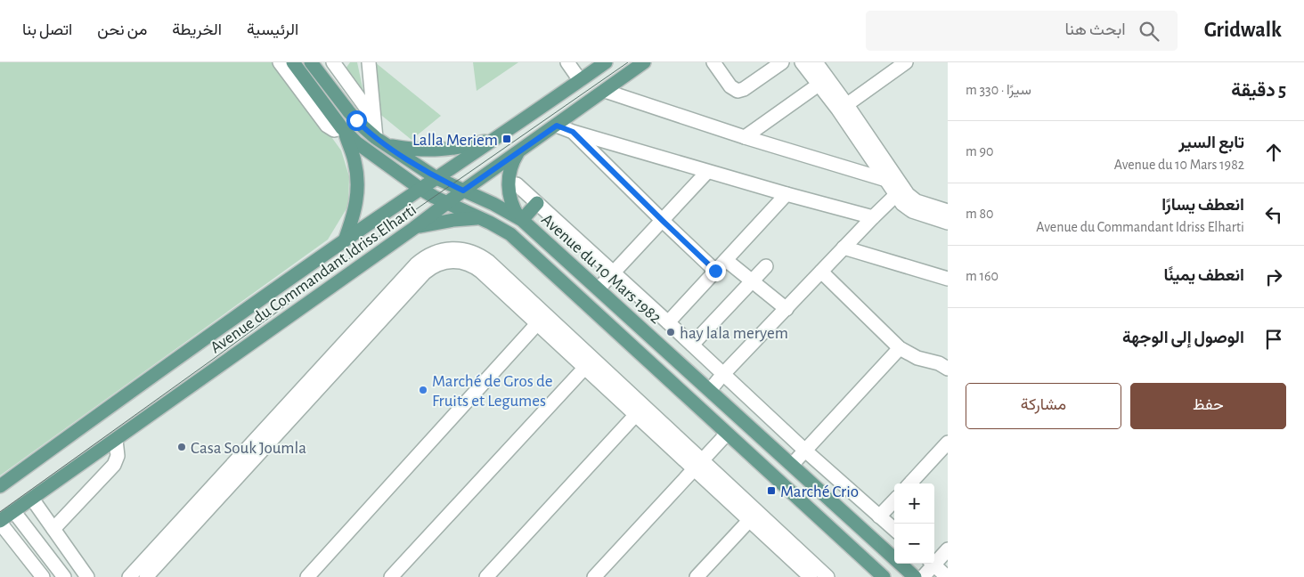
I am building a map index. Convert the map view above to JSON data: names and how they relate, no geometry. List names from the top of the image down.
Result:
{
  "streets": {
    "main road": ["Avenue du 10 Mars 1982", "Avenue du Commandant Idriss Elharti"]
  },
  "crossings": [
    ["Avenue du 10 Mars 1982", "Avenue du Commandant Idriss Elharti"]
  ],
  "places": {
    "transit": ["Lalla Meriem", "Marché Crio"],
    "other": ["hay lala meryem", "Marché de Gros de Fruits et Legumes", "Casa Souk Joumla"]
  },
  "page": {
    "header": "Gridwalk",
    "search": "ابحث هنا",
    "nav": [
      "الرئيسية",
      "الخريطة",
      "من نحن",
      "اتصل بنا"
    ],
    "heading": ["5 دقيقة", "سيرًا · 330 m"],
    "list": [
      ["تابع السير", "Avenue du 10 Mars 1982", "90 m"],
      ["انعطف يسارًا", "Avenue du Commandant Idriss Elharti", "80 m"],
      ["انعطف يمينًا", "160 m"],
      "الوصول إلى الوجهة"
    ],
    "buttons": ["حفظ", "مشاركة"],
    "map_buttons": ["+", "−"]
  }
}
